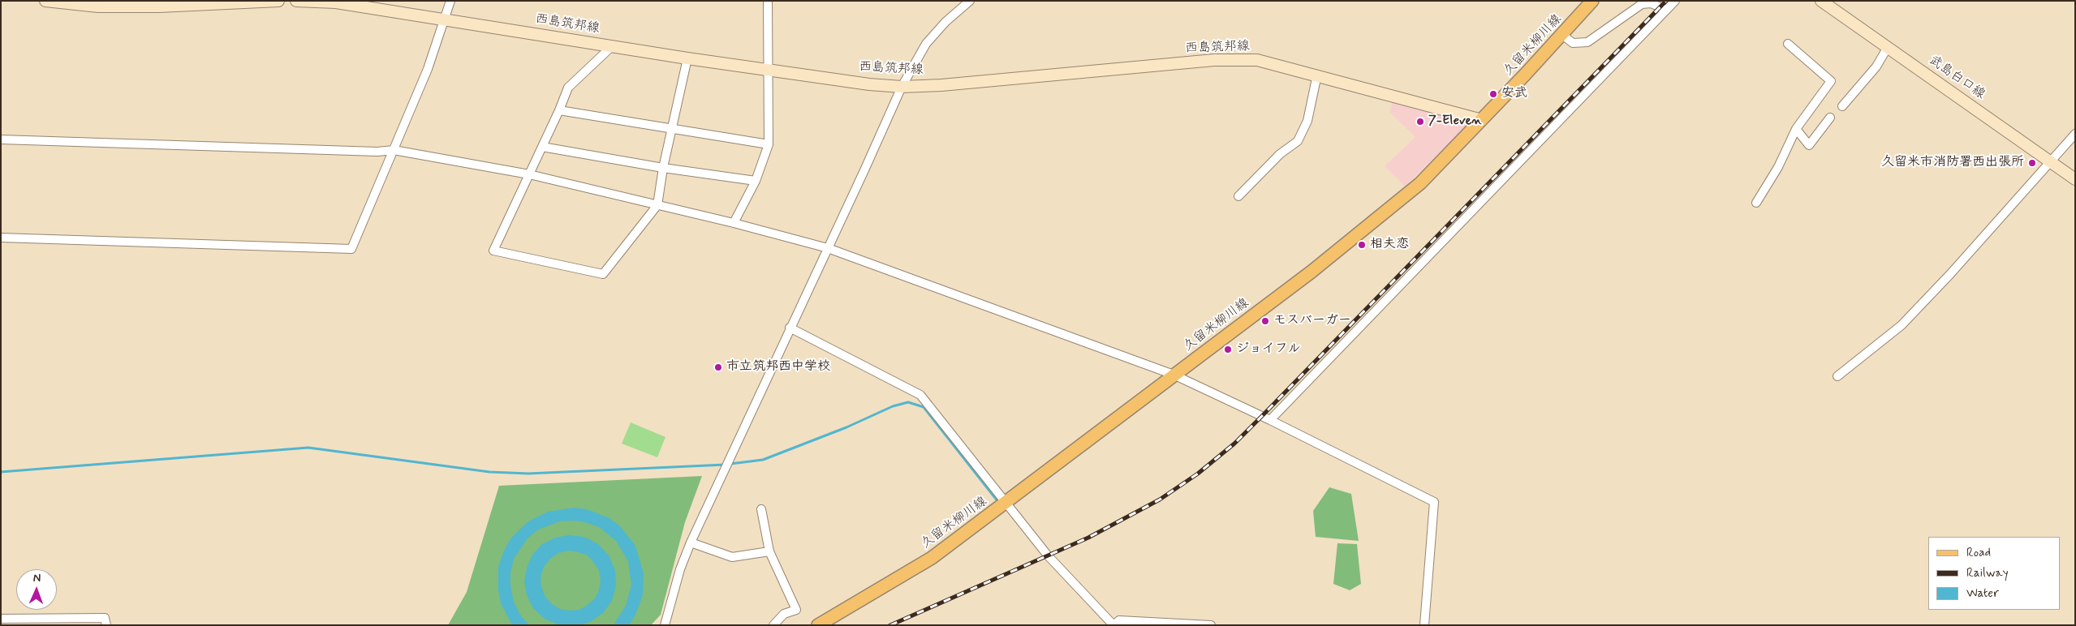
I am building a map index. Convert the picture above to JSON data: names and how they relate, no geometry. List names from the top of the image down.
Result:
{
  "streets": {
    "main road": ["西島筑邦線", "久留米柳川線", "武島白口線"]
  },
  "crossings": [
    ["西島筑邦線", "久留米柳川線"]
  ],
  "places": [
    "安武",
    "7-Eleven",
    "久留米市消防署西出張所",
    "相夫恋",
    "モスバーガー",
    "ジョイフル",
    "市立筑邦西中学校"
  ],
  "legend": ["Road", "Railway", "Water"],
  "north": "top"
}
